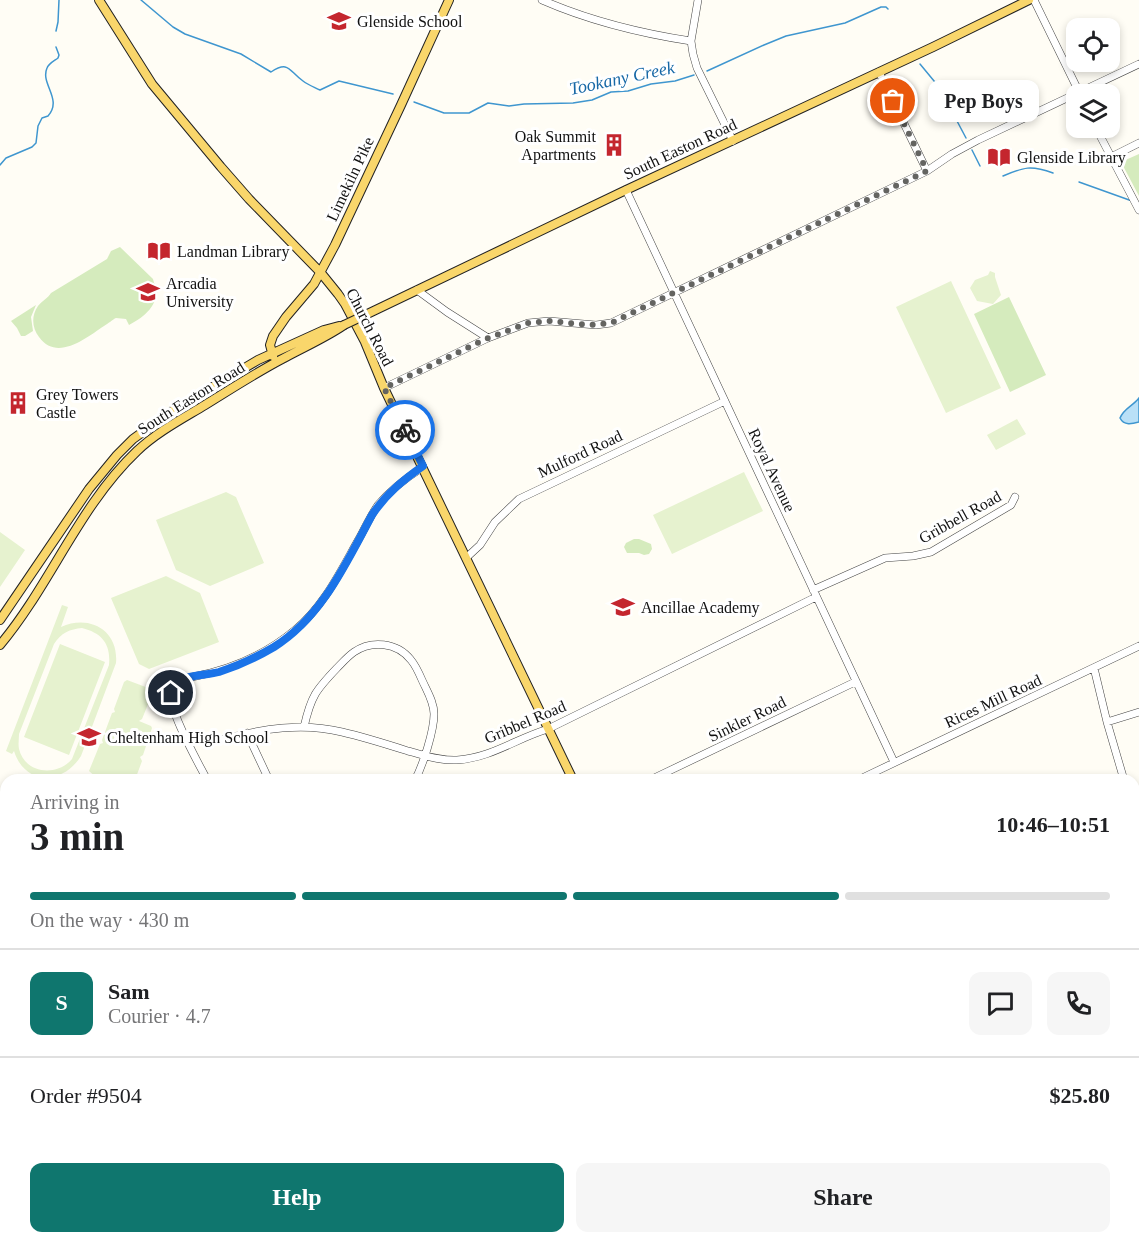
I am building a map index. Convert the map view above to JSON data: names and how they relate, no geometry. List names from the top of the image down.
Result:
{
  "streets": {
    "main road": ["South Easton Road", "Limekiln Pike", "Church Road"],
    "street": [
      "Mulford Road",
      "Royal Avenue",
      "Gribbell Road",
      "Rices Mill Road",
      "Sinkler Road",
      "Gribbel Road"
    ]
  },
  "crossings": [
    ["South Easton Road", "Limekiln Pike"],
    ["South Easton Road", "Royal Avenue"],
    ["Limekiln Pike", "Church Road"],
    ["Church Road", "Mulford Road"],
    ["Church Road", "Gribbel Road"],
    ["Mulford Road", "Royal Avenue"],
    ["Royal Avenue", "Gribbell Road"],
    ["Royal Avenue", "Rices Mill Road"],
    ["Royal Avenue", "Sinkler Road"],
    ["Royal Avenue", "Gribbel Road"],
    ["Gribbell Road", "Gribbel Road"]
  ],
  "water": ["Tookany Creek"],
  "places": {
    "school or university": [
      "Glenside School",
      "Arcadia University",
      "Ancillae Academy",
      "Cheltenham High School"
    ],
    "other": ["Pep Boys"],
    "building": ["Oak Summit Apartments", "Grey Towers Castle"],
    "library": ["Glenside Library", "Landman Library"]
  },
  "page": {
    "bubble": "Pep Boys",
    "heading": ["3 min", "Arriving in", "10:46–10:51"],
    "panel": [
      "Sam",
      "Courier · 4.7",
      "Order #9504",
      "$25.80"
    ],
    "bar": "On the way · 430 m",
    "round": "S",
    "buttons": ["Help", "Share"]
  }
}
